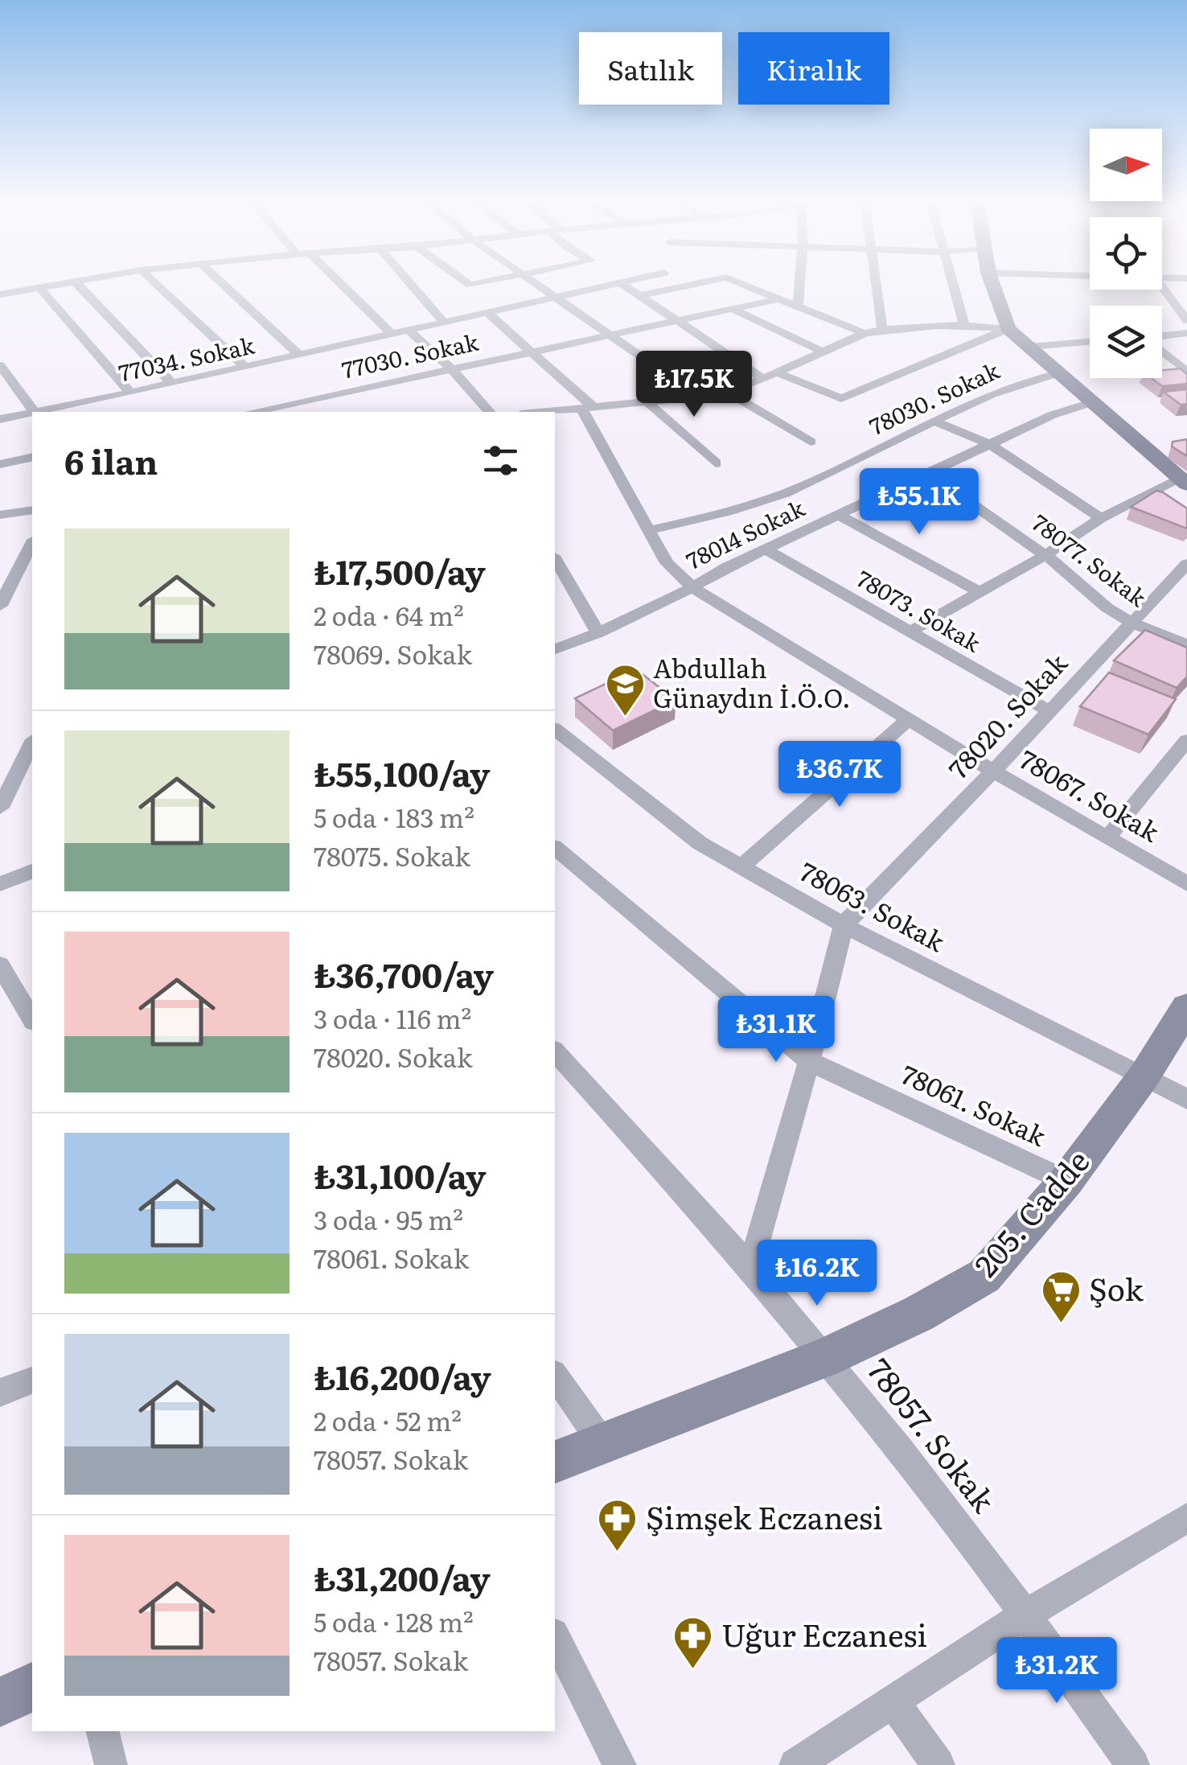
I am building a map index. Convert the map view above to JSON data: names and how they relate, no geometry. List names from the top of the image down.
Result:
{
  "streets": {
    "street": [
      "77030. Sokak",
      "77034. Sokak",
      "78030. Sokak",
      "78014 Sokak",
      "78077. Sokak",
      "78073. Sokak",
      "78020. Sokak",
      "78067. Sokak",
      "78063. Sokak",
      "78061. Sokak",
      "205. Cadde",
      "78057. Sokak"
    ]
  },
  "crossings": [
    ["78030. Sokak", "78067. Sokak"],
    ["78014 Sokak", "78077. Sokak"],
    ["78014 Sokak", "78073. Sokak"],
    ["78014 Sokak", "78067. Sokak"],
    ["78077. Sokak", "78020. Sokak"],
    ["78073. Sokak", "78020. Sokak"],
    ["78020. Sokak", "78067. Sokak"],
    ["78020. Sokak", "78063. Sokak"],
    ["78063. Sokak", "205. Cadde"],
    ["78061. Sokak", "205. Cadde"],
    ["205. Cadde", "78057. Sokak"]
  ],
  "places": {
    "school or university": ["Abdullah Günaydın İ.Ö.O."],
    "supermarket": ["Şok"],
    "pharmacy": ["Şimşek Eczanesi", "Uğur Eczanesi"]
  },
  "north": "right",
  "page": {
    "chip": ["Satılık", "Kiralık"],
    "price": [
      "₺17.5K",
      "₺55.1K",
      "₺36.7K",
      "₺31.1K",
      "₺16.2K",
      "₺31.2K"
    ],
    "heading": "6 ilan",
    "list": [
      {
        "name": "₺17,500/ay",
        "note": "2 oda · 64 m² · 78069. Sokak"
      },
      {
        "name": "₺55,100/ay",
        "note": "5 oda · 183 m² · 78075. Sokak"
      },
      {
        "name": "₺36,700/ay",
        "note": "3 oda · 116 m² · 78020. Sokak"
      },
      {
        "name": "₺31,100/ay",
        "note": "3 oda · 95 m² · 78061. Sokak"
      },
      {
        "name": "₺16,200/ay",
        "note": "2 oda · 52 m² · 78057. Sokak"
      },
      {
        "name": "₺31,200/ay",
        "note": "5 oda · 128 m² · 78057. Sokak"
      }
    ]
  }
}
